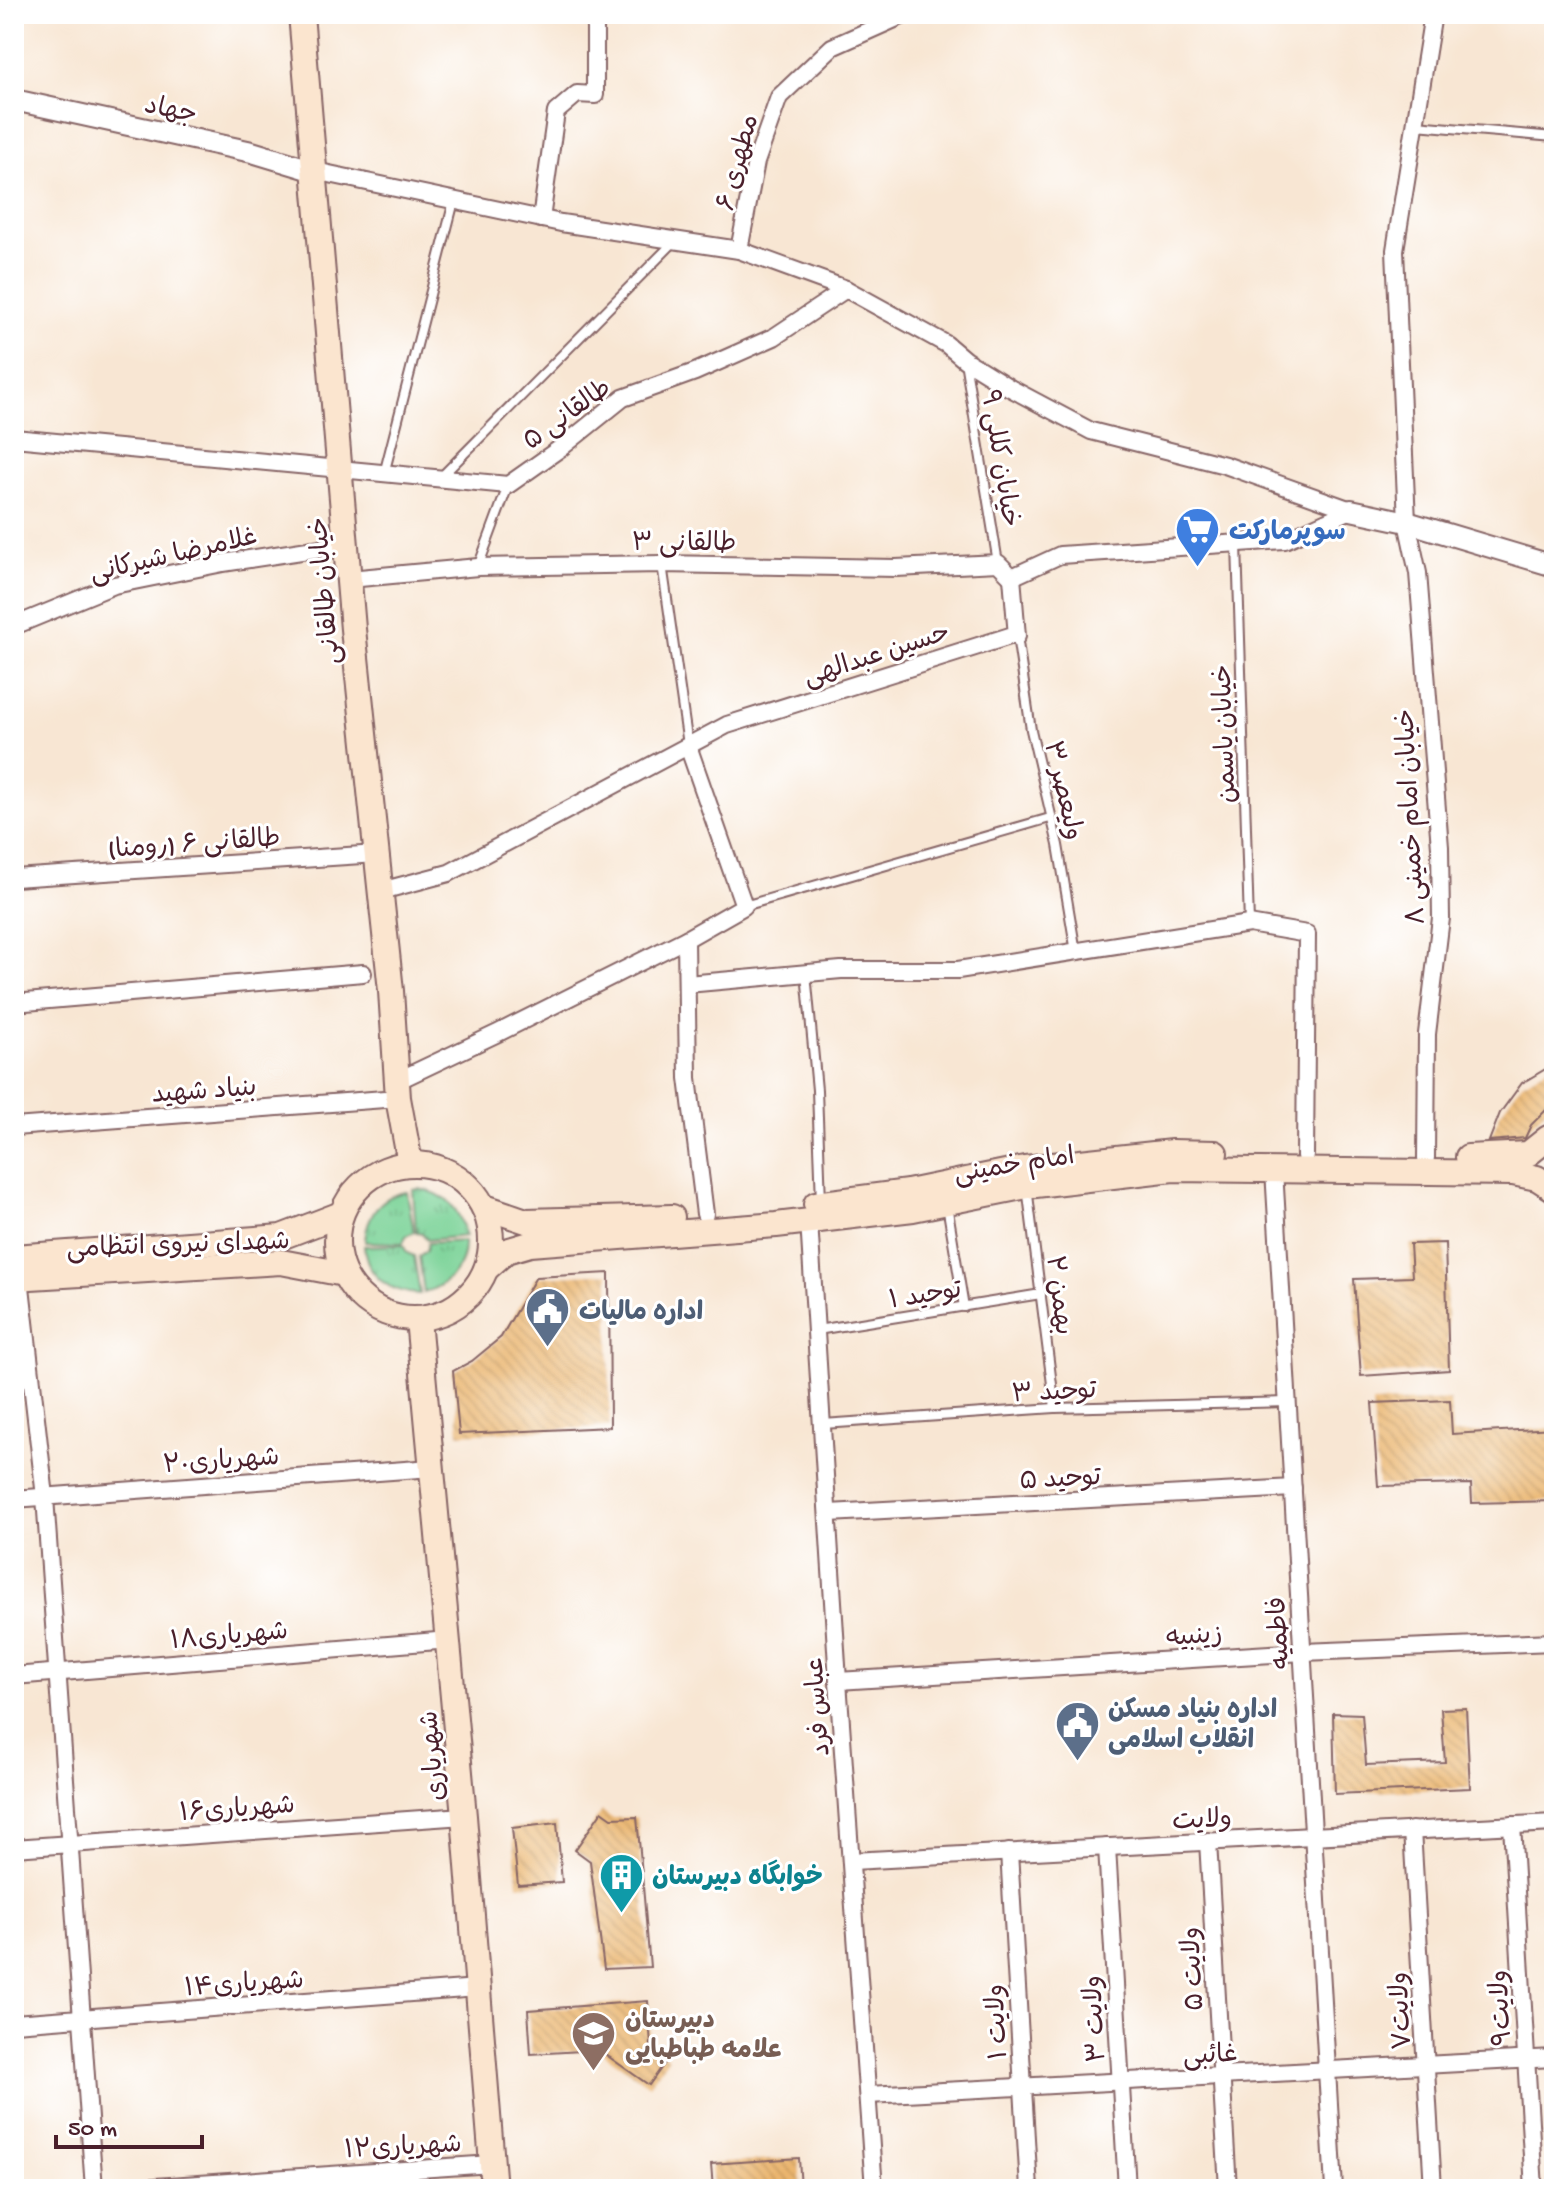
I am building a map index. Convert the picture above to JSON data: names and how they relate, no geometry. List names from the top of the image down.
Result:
{
  "streets": {
    "main road": [
      "خیابان طالقانی",
      "امام خمینی",
      "شهدای نیروی انتظامی",
      "شهریاری"
    ],
    "street": [
      "جهاد",
      "مطهری ۶",
      "طالقانی ۵",
      "طالقانی ۳",
      "غلامرضا شیرکانی",
      "حسین عبدالهی",
      "خیابان امام خمینی ۸",
      "طالقانی ۶ (رومنا)",
      "بنیاد شهید",
      "شهریاری۲۰",
      "توحید ۵",
      "فاطمیه",
      "شهریاری۱۸",
      "زینبیه",
      "عباس فرد",
      "شهریاری۱۶",
      "ولایت",
      "ولایت ۵",
      "شهریاری۱۴",
      "ولایت۹",
      "ولایت۷",
      "ولایت ۳",
      "ولایت ۱",
      "غائبی",
      "شهریاری۱۲"
    ],
    "lane": [
      "خیابان کللی ۹",
      "خیابان یاسمن",
      "ولیعصر ۳",
      "توحید ۱",
      "بهمن ۲",
      "توحید ۳"
    ]
  },
  "crossings": [
    ["جهاد", "خیابان طالقانی"],
    ["خیابان کللی ۹", "طالقانی ۳"],
    ["طالقانی ۳", "خیابان طالقانی"],
    ["غلامرضا شیرکانی", "خیابان طالقانی"],
    ["خیابان طالقانی", "حسین عبدالهی"],
    ["خیابان طالقانی", "طالقانی ۶ (رومنا)"],
    ["خیابان طالقانی", "بنیاد شهید"],
    ["خیابان طالقانی", "امام خمینی"],
    ["خیابان طالقانی", "شهدای نیروی انتظامی"],
    ["خیابان طالقانی", "شهریاری"],
    ["حسین عبدالهی", "ولیعصر ۳"],
    ["خیابان امام خمینی ۸", "امام خمینی"],
    ["امام خمینی", "شهدای نیروی انتظامی"],
    ["امام خمینی", "بهمن ۲"],
    ["امام خمینی", "فاطمیه"],
    ["امام خمینی", "عباس فرد"],
    ["امام خمینی", "شهریاری"],
    ["شهدای نیروی انتظامی", "شهریاری"],
    ["توحید ۱", "بهمن ۲"],
    ["توحید ۱", "عباس فرد"],
    ["بهمن ۲", "توحید ۳"],
    ["توحید ۳", "فاطمیه"],
    ["توحید ۳", "عباس فرد"],
    ["شهریاری۲۰", "شهریاری"],
    ["توحید ۵", "فاطمیه"],
    ["توحید ۵", "عباس فرد"],
    ["فاطمیه", "زینبیه"],
    ["فاطمیه", "ولایت"],
    ["فاطمیه", "غائبی"],
    ["شهریاری۱۸", "شهریاری"],
    ["زینبیه", "عباس فرد"],
    ["عباس فرد", "ولایت"],
    ["عباس فرد", "غائبی"],
    ["شهریاری", "شهریاری۱۶"],
    ["شهریاری", "شهریاری۱۴"],
    ["شهریاری", "شهریاری۱۲"],
    ["ولایت", "ولایت ۵"],
    ["ولایت", "ولایت۹"],
    ["ولایت", "ولایت۷"],
    ["ولایت", "ولایت ۳"],
    ["ولایت", "ولایت ۱"],
    ["ولایت ۵", "غائبی"],
    ["ولایت۹", "غائبی"],
    ["ولایت۷", "غائبی"],
    ["ولایت ۳", "غائبی"],
    ["ولایت ۱", "غائبی"]
  ],
  "places": {
    "supermarket": ["سوپرمارکت"],
    "public building": ["اداره مالیات", "اداره بنیاد مسکن انقلاب اسلامی"],
    "building": ["خوابگاه دبیرستان"],
    "school or university": ["دبیرستان علامه طباطبایی"]
  },
  "scale_bar": "50 m"
}
